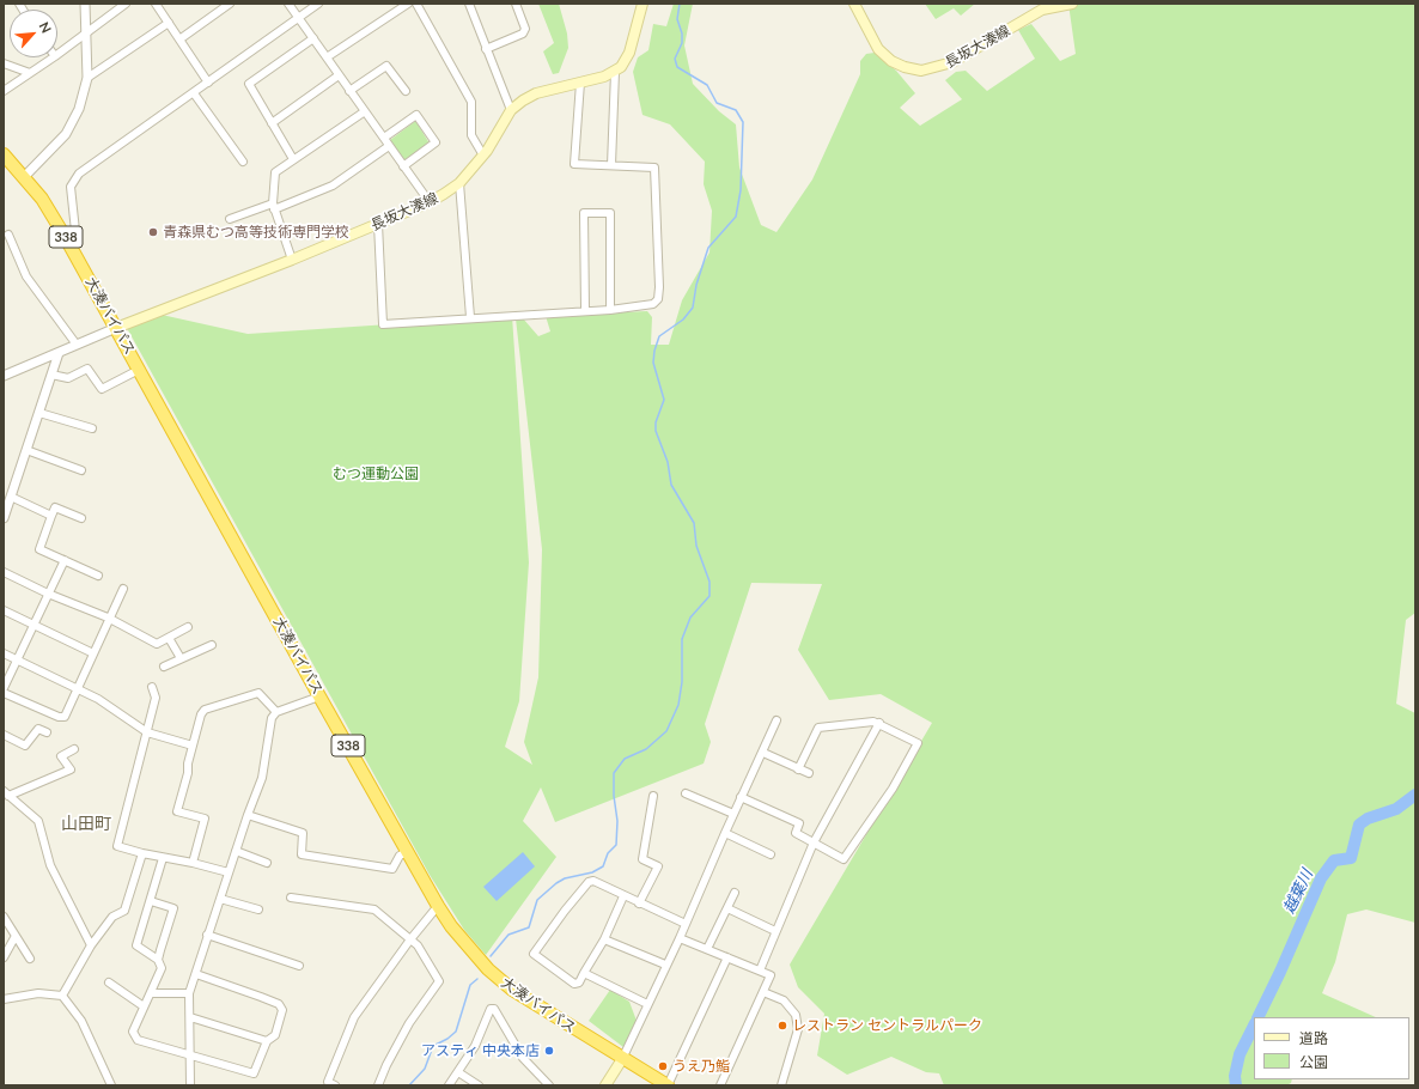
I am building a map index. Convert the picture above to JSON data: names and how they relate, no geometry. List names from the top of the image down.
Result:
{
  "streets": {
    "highway": ["338", "大湊バイパス"],
    "main road": ["長坂大湊線"]
  },
  "crossings": [
    ["長坂大湊線", "大湊バイパス"]
  ],
  "districts": ["山田町"],
  "water": ["越葉川"],
  "parks": ["むつ運動公園"],
  "places": [
    "青森県むつ高等技術専門学校",
    "レストラン セントラルパーク",
    "アスティ 中央本店",
    "うえ乃鮨"
  ],
  "legend": ["道路", "公園"],
  "north": "top right"
}
